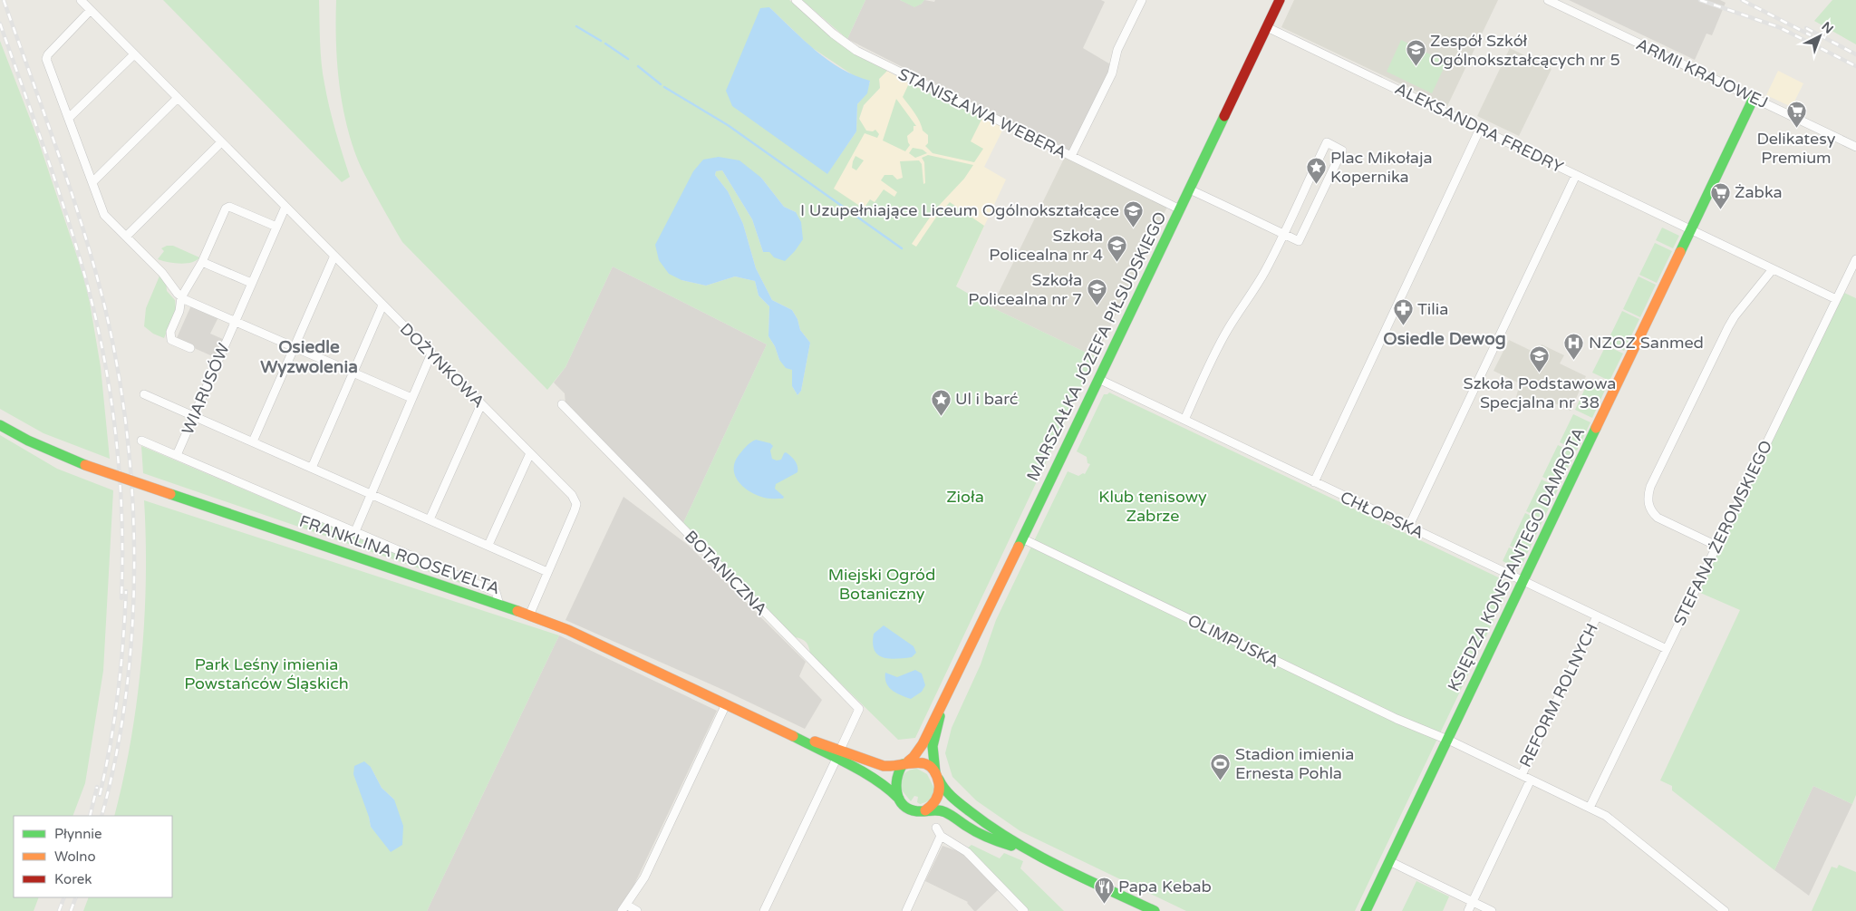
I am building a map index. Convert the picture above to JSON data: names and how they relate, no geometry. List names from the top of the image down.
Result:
{
  "streets": {
    "street": [
      "ARMII KRAJOWEJ",
      "STANISŁAWA WEBERA",
      "ALEKSANDRA FREDRY",
      "MARSZAŁKA JÓZEFA PIŁSUDSKIEGO",
      "DOŻYNKOWA",
      "WIARUSÓW",
      "CHŁOPSKA",
      "STEFANA ŻEROMSKIEGO",
      "FRANKLINA ROOSEVELTA",
      "KSIĘDZA KONSTANTEGO DAMROTA",
      "BOTANICZNA",
      "OLIMPIJSKA",
      "REFORM ROLNYCH"
    ]
  },
  "crossings": [
    ["ARMII KRAJOWEJ", "KSIĘDZA KONSTANTEGO DAMROTA"],
    ["STANISŁAWA WEBERA", "MARSZAŁKA JÓZEFA PIŁSUDSKIEGO"],
    ["ALEKSANDRA FREDRY", "MARSZAŁKA JÓZEFA PIŁSUDSKIEGO"],
    ["ALEKSANDRA FREDRY", "STEFANA ŻEROMSKIEGO"],
    ["ALEKSANDRA FREDRY", "KSIĘDZA KONSTANTEGO DAMROTA"],
    ["MARSZAŁKA JÓZEFA PIŁSUDSKIEGO", "CHŁOPSKA"],
    ["MARSZAŁKA JÓZEFA PIŁSUDSKIEGO", "FRANKLINA ROOSEVELTA"],
    ["MARSZAŁKA JÓZEFA PIŁSUDSKIEGO", "OLIMPIJSKA"],
    ["DOŻYNKOWA", "WIARUSÓW"],
    ["DOŻYNKOWA", "FRANKLINA ROOSEVELTA"],
    ["CHŁOPSKA", "STEFANA ŻEROMSKIEGO"],
    ["CHŁOPSKA", "KSIĘDZA KONSTANTEGO DAMROTA"],
    ["CHŁOPSKA", "REFORM ROLNYCH"],
    ["STEFANA ŻEROMSKIEGO", "OLIMPIJSKA"],
    ["FRANKLINA ROOSEVELTA", "BOTANICZNA"],
    ["KSIĘDZA KONSTANTEGO DAMROTA", "OLIMPIJSKA"],
    ["OLIMPIJSKA", "REFORM ROLNYCH"]
  ],
  "districts": ["Osiedle Dewog", "Osiedle Wyzwolenia"],
  "parks": [
    "Zioła",
    "Klub tenisowy Zabrze",
    "Miejski Ogród Botaniczny",
    "Park Leśny imienia Powstańców Śląskich"
  ],
  "places": {
    "school or university": [
      "Zespół Szkół Ogólnokształcących nr 5",
      "I Uzupełniające Liceum Ogólnokształcące",
      "Szkoła Policealna nr 4",
      "Szkoła Policealna nr 7",
      "Szkoła Podstawowa Specjalna nr 38"
    ],
    "supermarket": ["Delikatesy Premium", "Żabka"],
    "place": ["Plac Mikołaja Kopernika", "Ul i barć"],
    "pharmacy": ["Tilia"],
    "hospital": ["NZOZ Sanmed"],
    "sports": ["Stadion imienia Ernesta Pohla"],
    "restaurant": ["Papa Kebab"]
  },
  "legend": ["Płynnie", "Wolno", "Korek"],
  "north": "top right"
}
